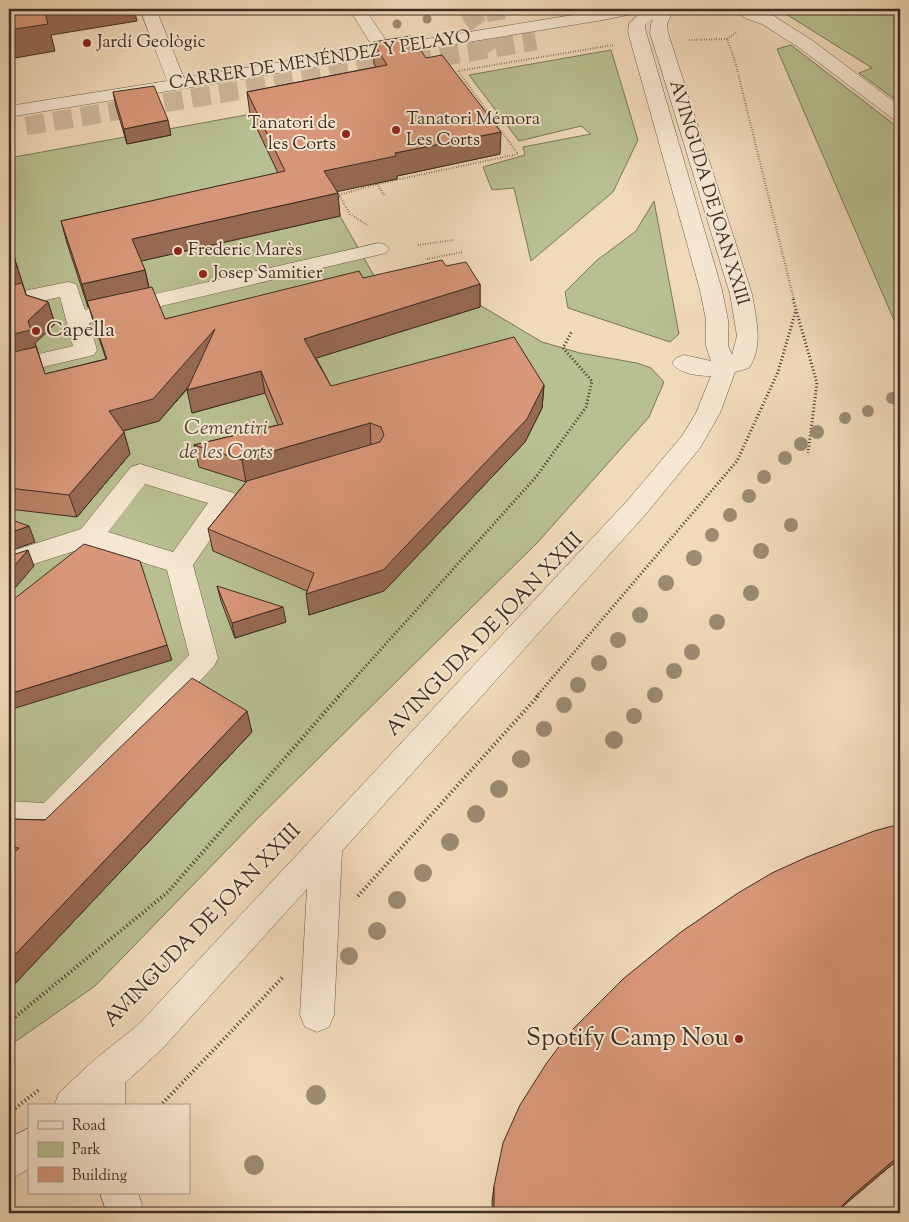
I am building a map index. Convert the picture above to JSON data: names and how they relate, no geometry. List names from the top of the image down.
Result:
{
  "streets": {
    "street": ["CARRER DE MENÉNDEZ Y PELAYO", "AVINGUDA DE JOAN XXIII"]
  },
  "crossings": [
    ["CARRER DE MENÉNDEZ Y PELAYO", "AVINGUDA DE JOAN XXIII"]
  ],
  "parks": ["Cementiri de les Corts"],
  "places": [
    "Jardí Geològic",
    "Tanatori Mémora Les Corts",
    "Tanatori de les Corts",
    "Frederic Marès",
    "Josep Samitier",
    "Capella",
    "Spotify Camp Nou"
  ],
  "legend": ["Road", "Park", "Building"]
}
